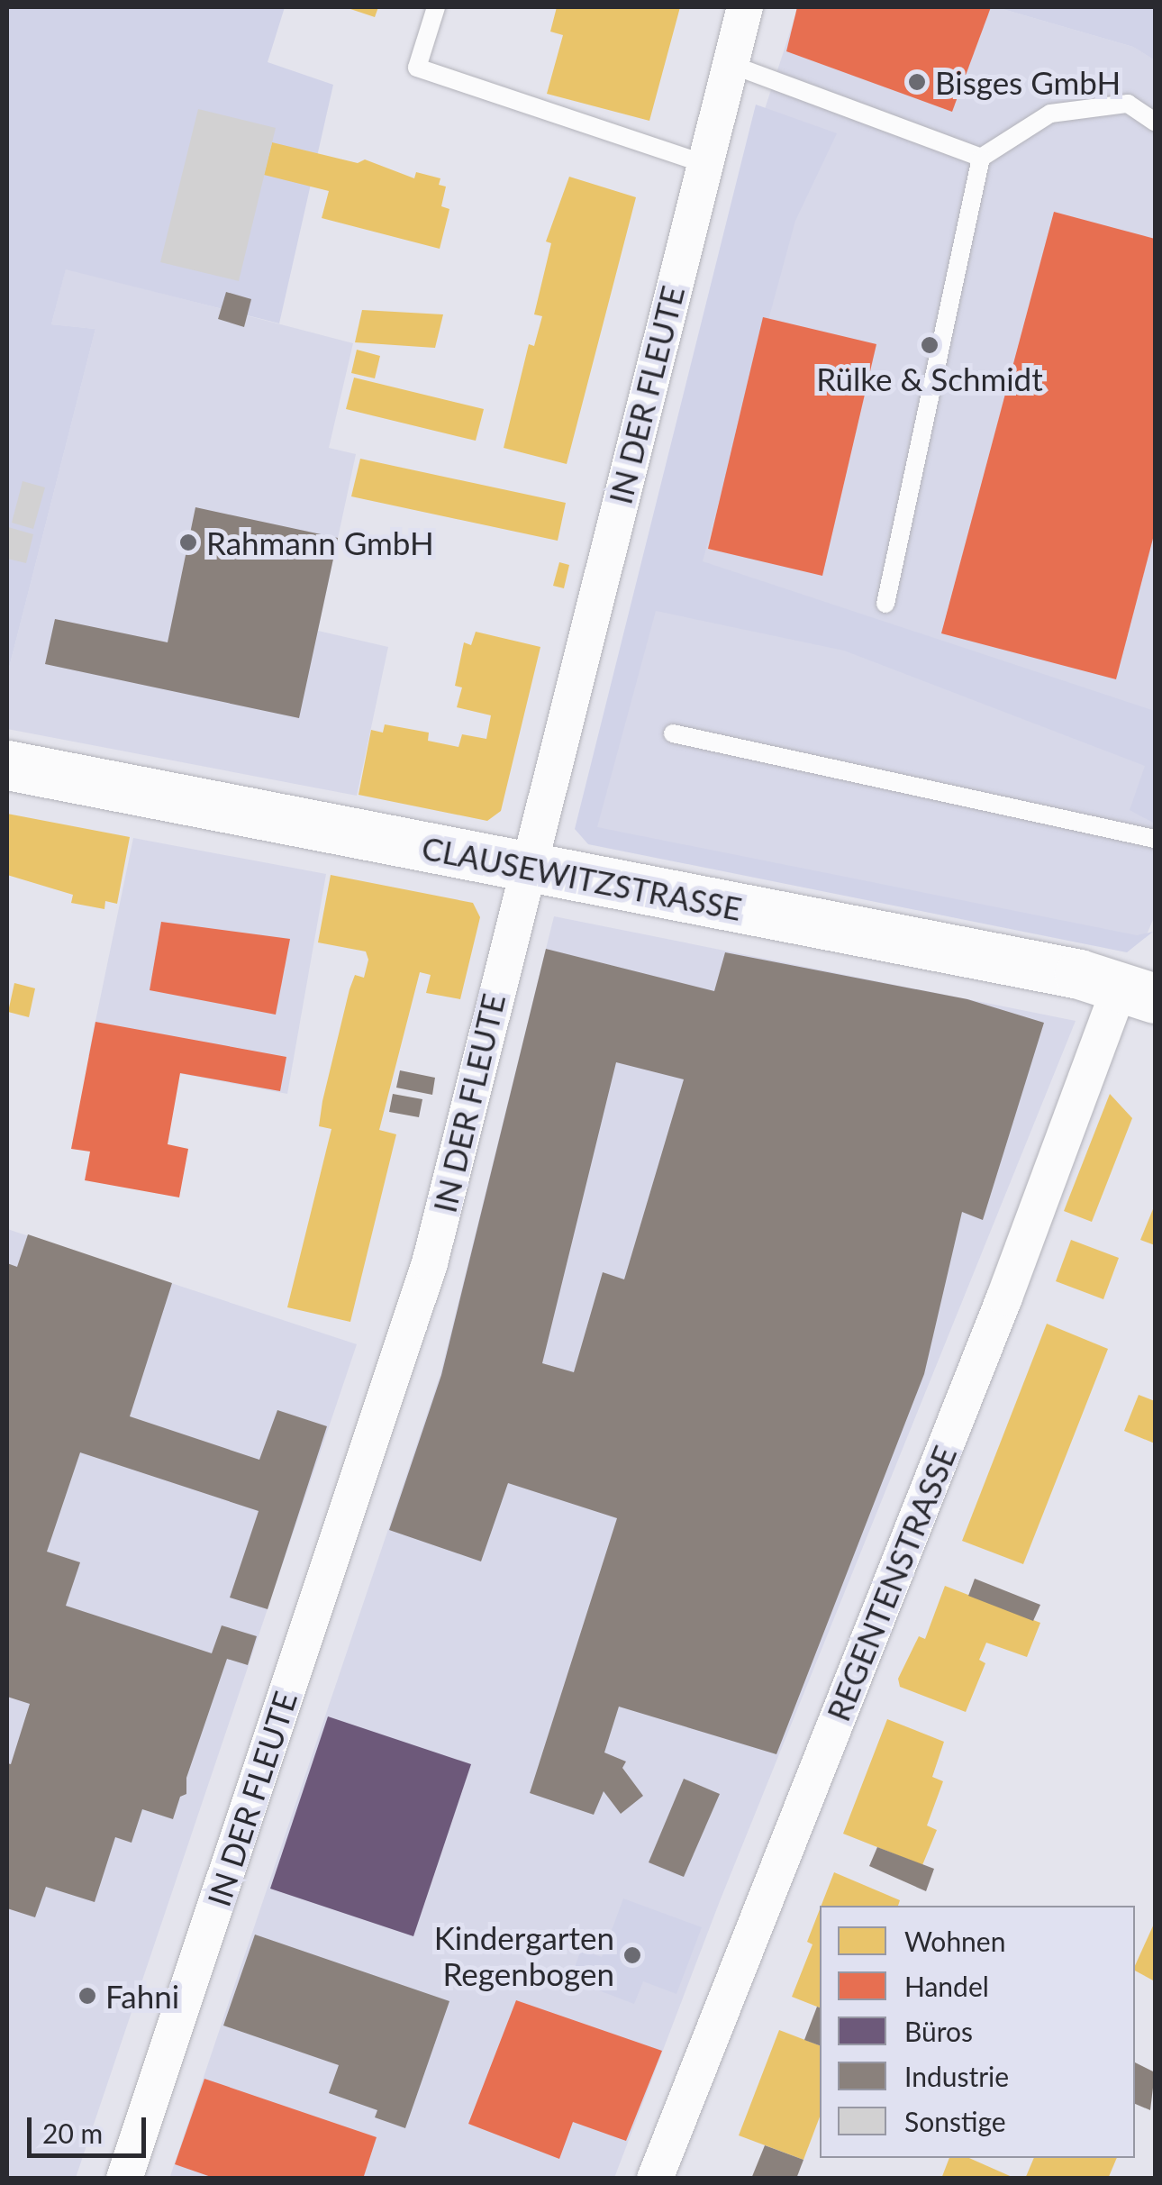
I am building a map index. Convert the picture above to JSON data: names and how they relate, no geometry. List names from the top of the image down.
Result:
{
  "streets": {
    "street": ["IN DER FLEUTE", "CLAUSEWITZSTRASSE", "REGENTENSTRASSE"]
  },
  "crossings": [
    ["IN DER FLEUTE", "CLAUSEWITZSTRASSE"],
    ["CLAUSEWITZSTRASSE", "REGENTENSTRASSE"]
  ],
  "places": [
    "Bisges GmbH",
    "Rülke & Schmidt",
    "Rahmann GmbH",
    "Kindergarten Regenbogen",
    "Fahni"
  ],
  "legend": [
    "Wohnen",
    "Handel",
    "Büros",
    "Industrie",
    "Sonstige"
  ],
  "scale_bar": "20 m"
}
